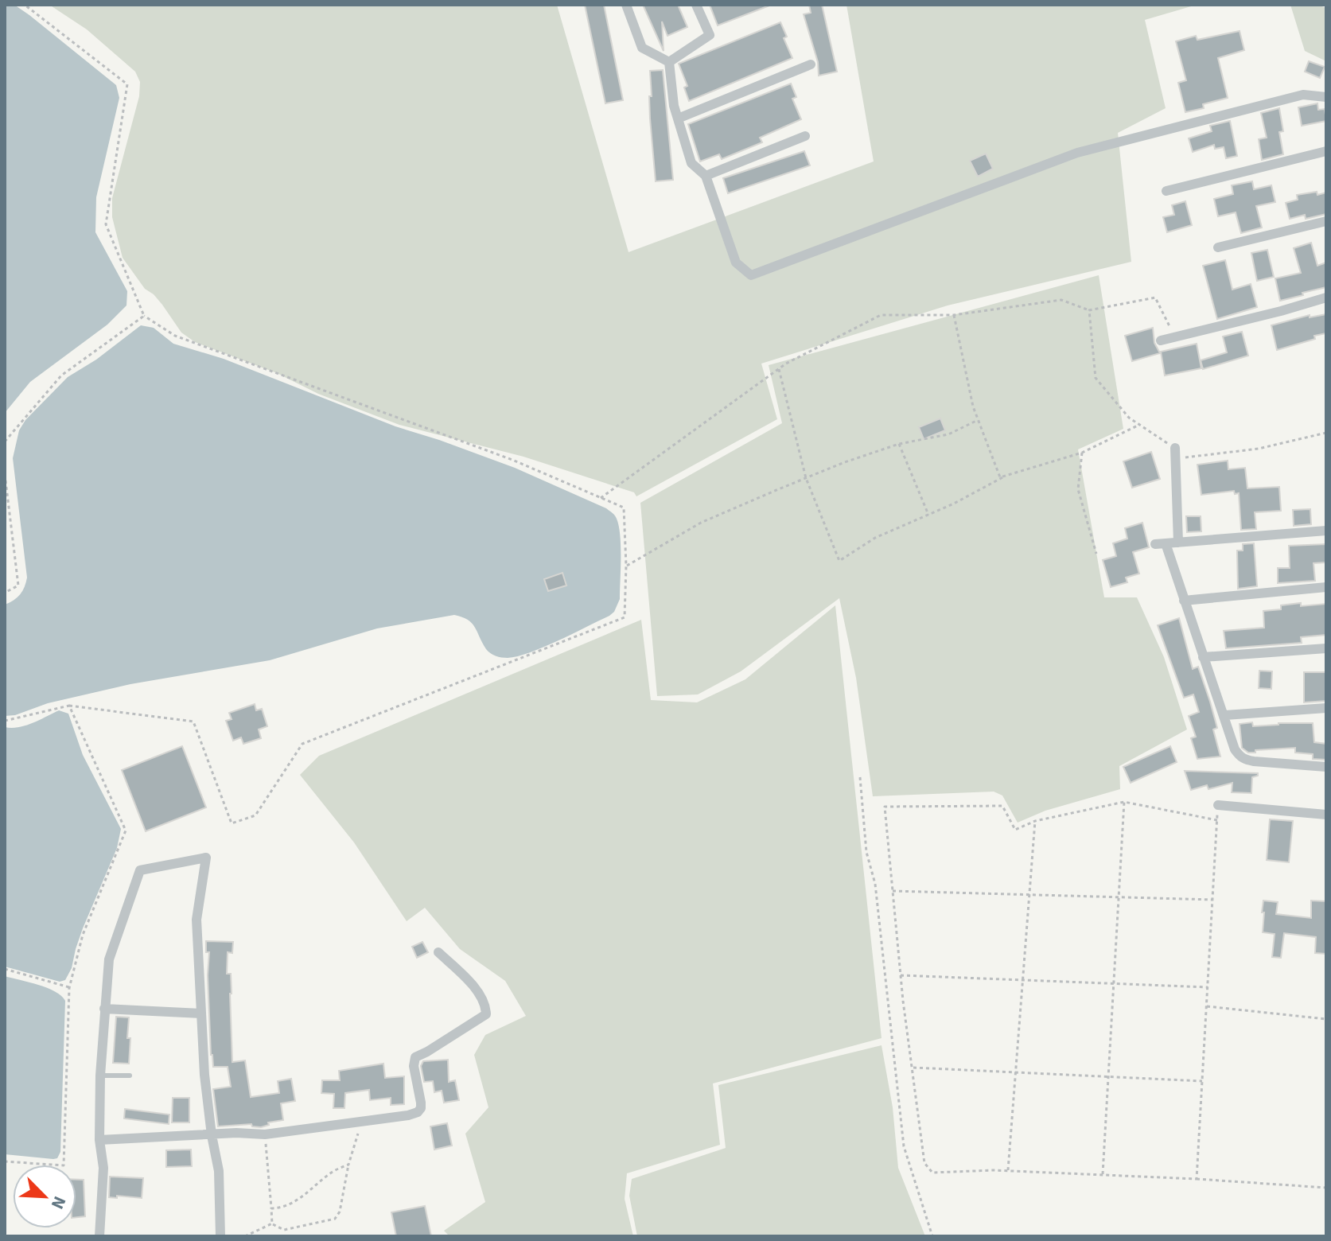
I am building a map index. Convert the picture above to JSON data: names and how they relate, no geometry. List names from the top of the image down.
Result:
{
  "north": "bottom right"
}
